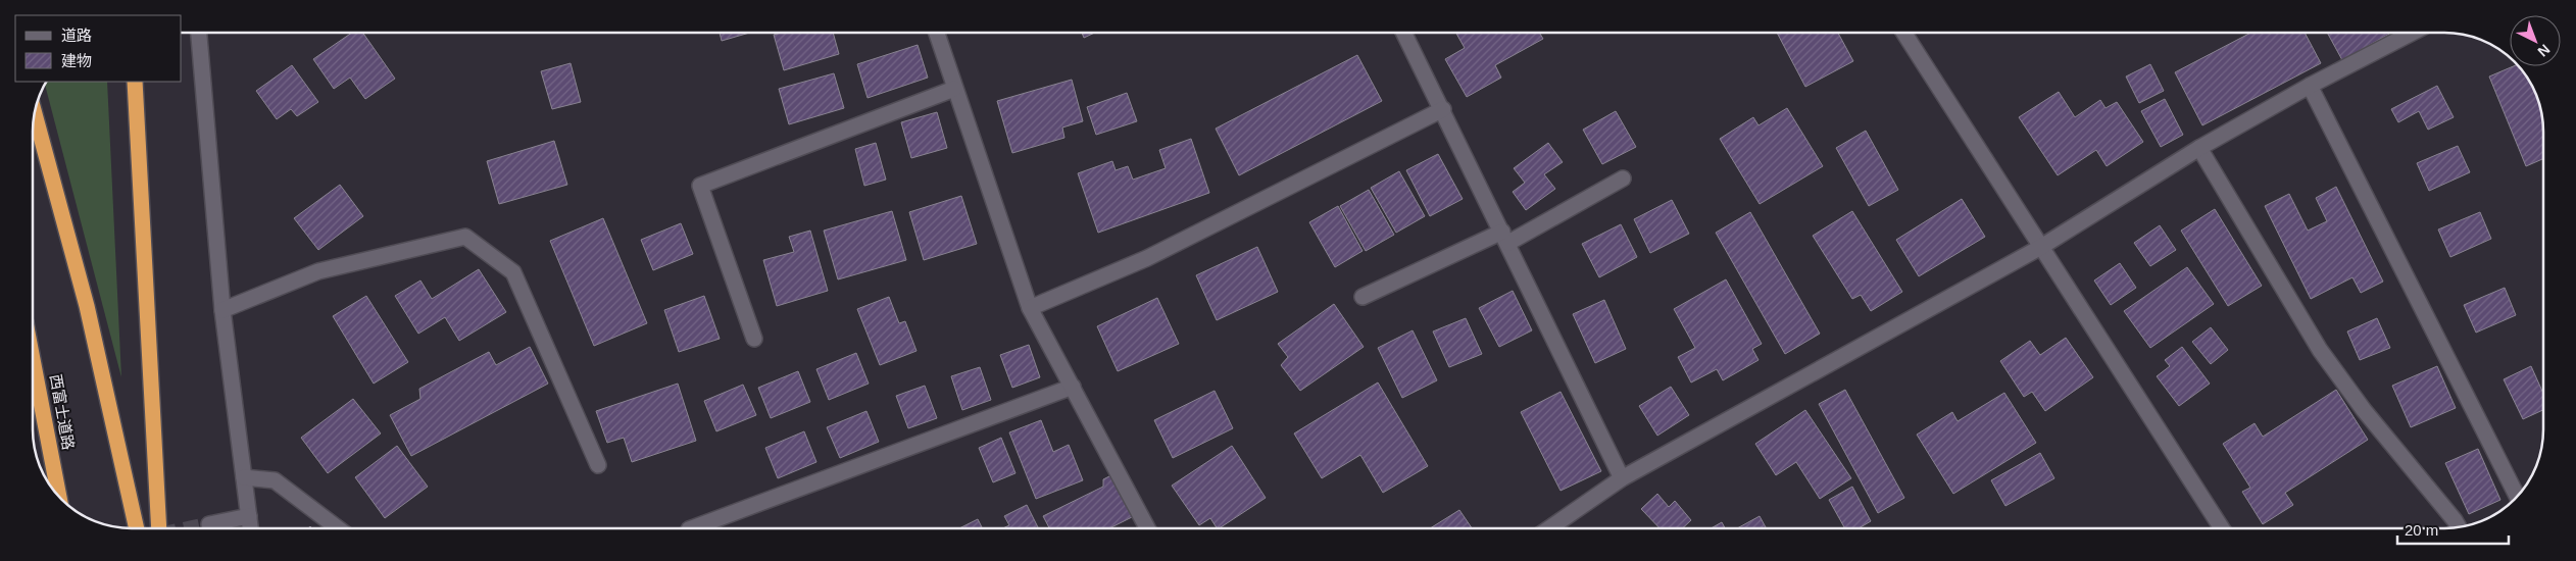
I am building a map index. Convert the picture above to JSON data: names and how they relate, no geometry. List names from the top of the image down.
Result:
{
  "streets": {
    "highway": ["西富士道路"]
  },
  "legend": ["道路", "建物"],
  "scale_bar": "20 m",
  "north": "bottom right"
}
